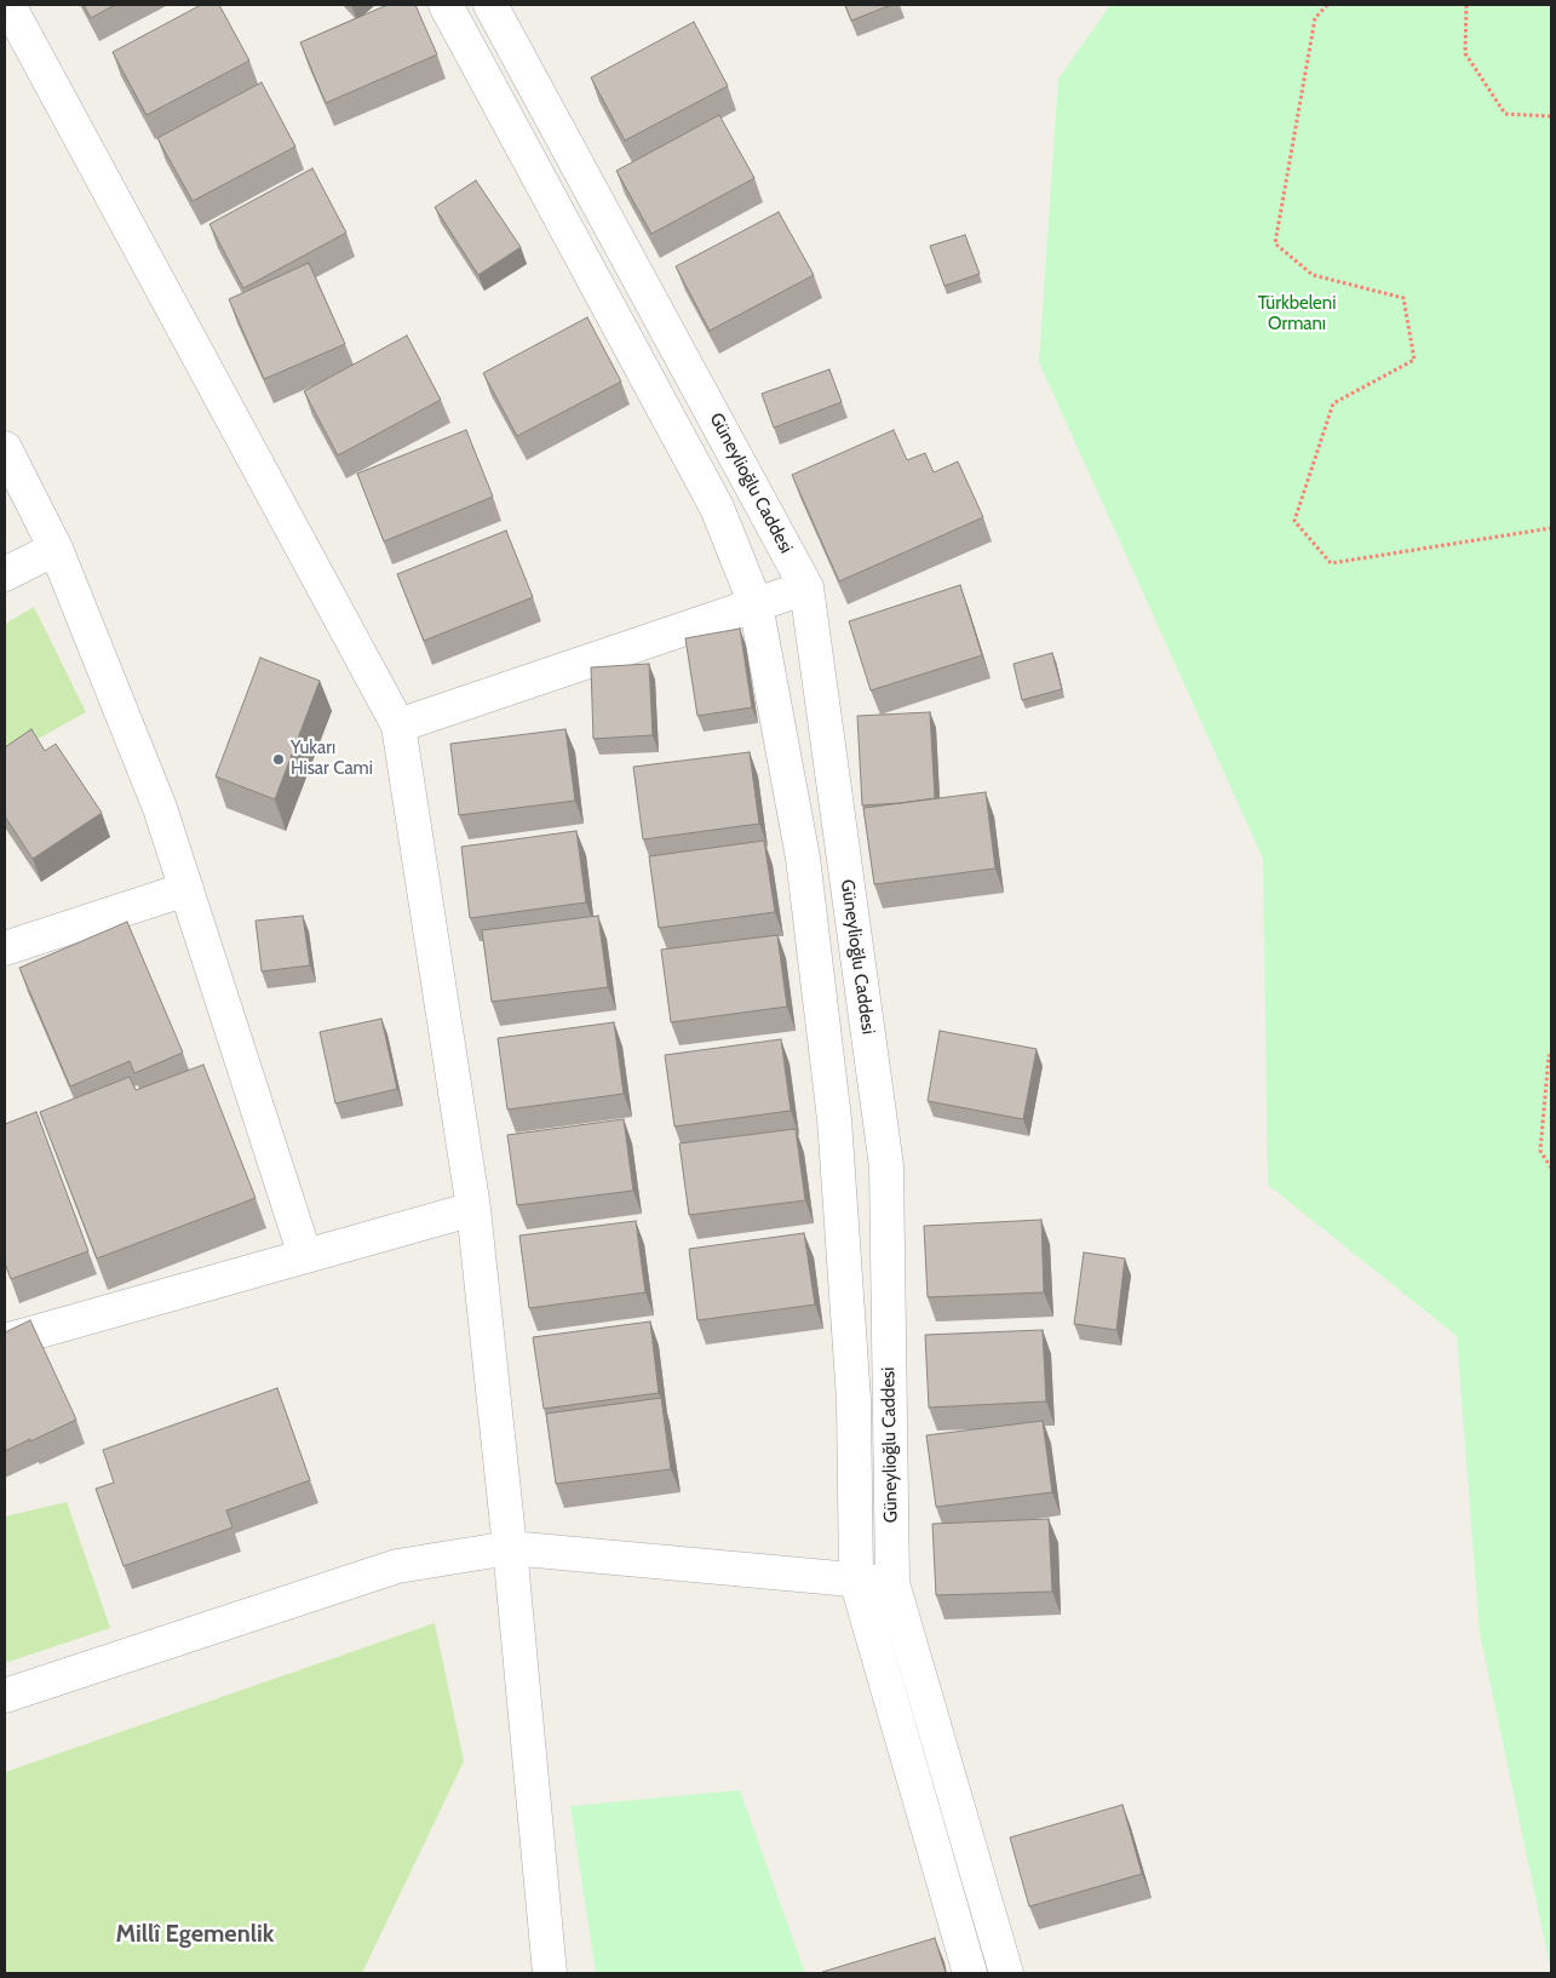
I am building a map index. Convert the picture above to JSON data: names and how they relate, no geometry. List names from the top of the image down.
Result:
{
  "streets": {
    "street": ["Güneylioğlu Caddesi"]
  },
  "districts": ["Millî Egemenlik"],
  "parks": ["Türkbeleni Ormanı"],
  "places": ["Yukarı Hisar Cami"]
}
